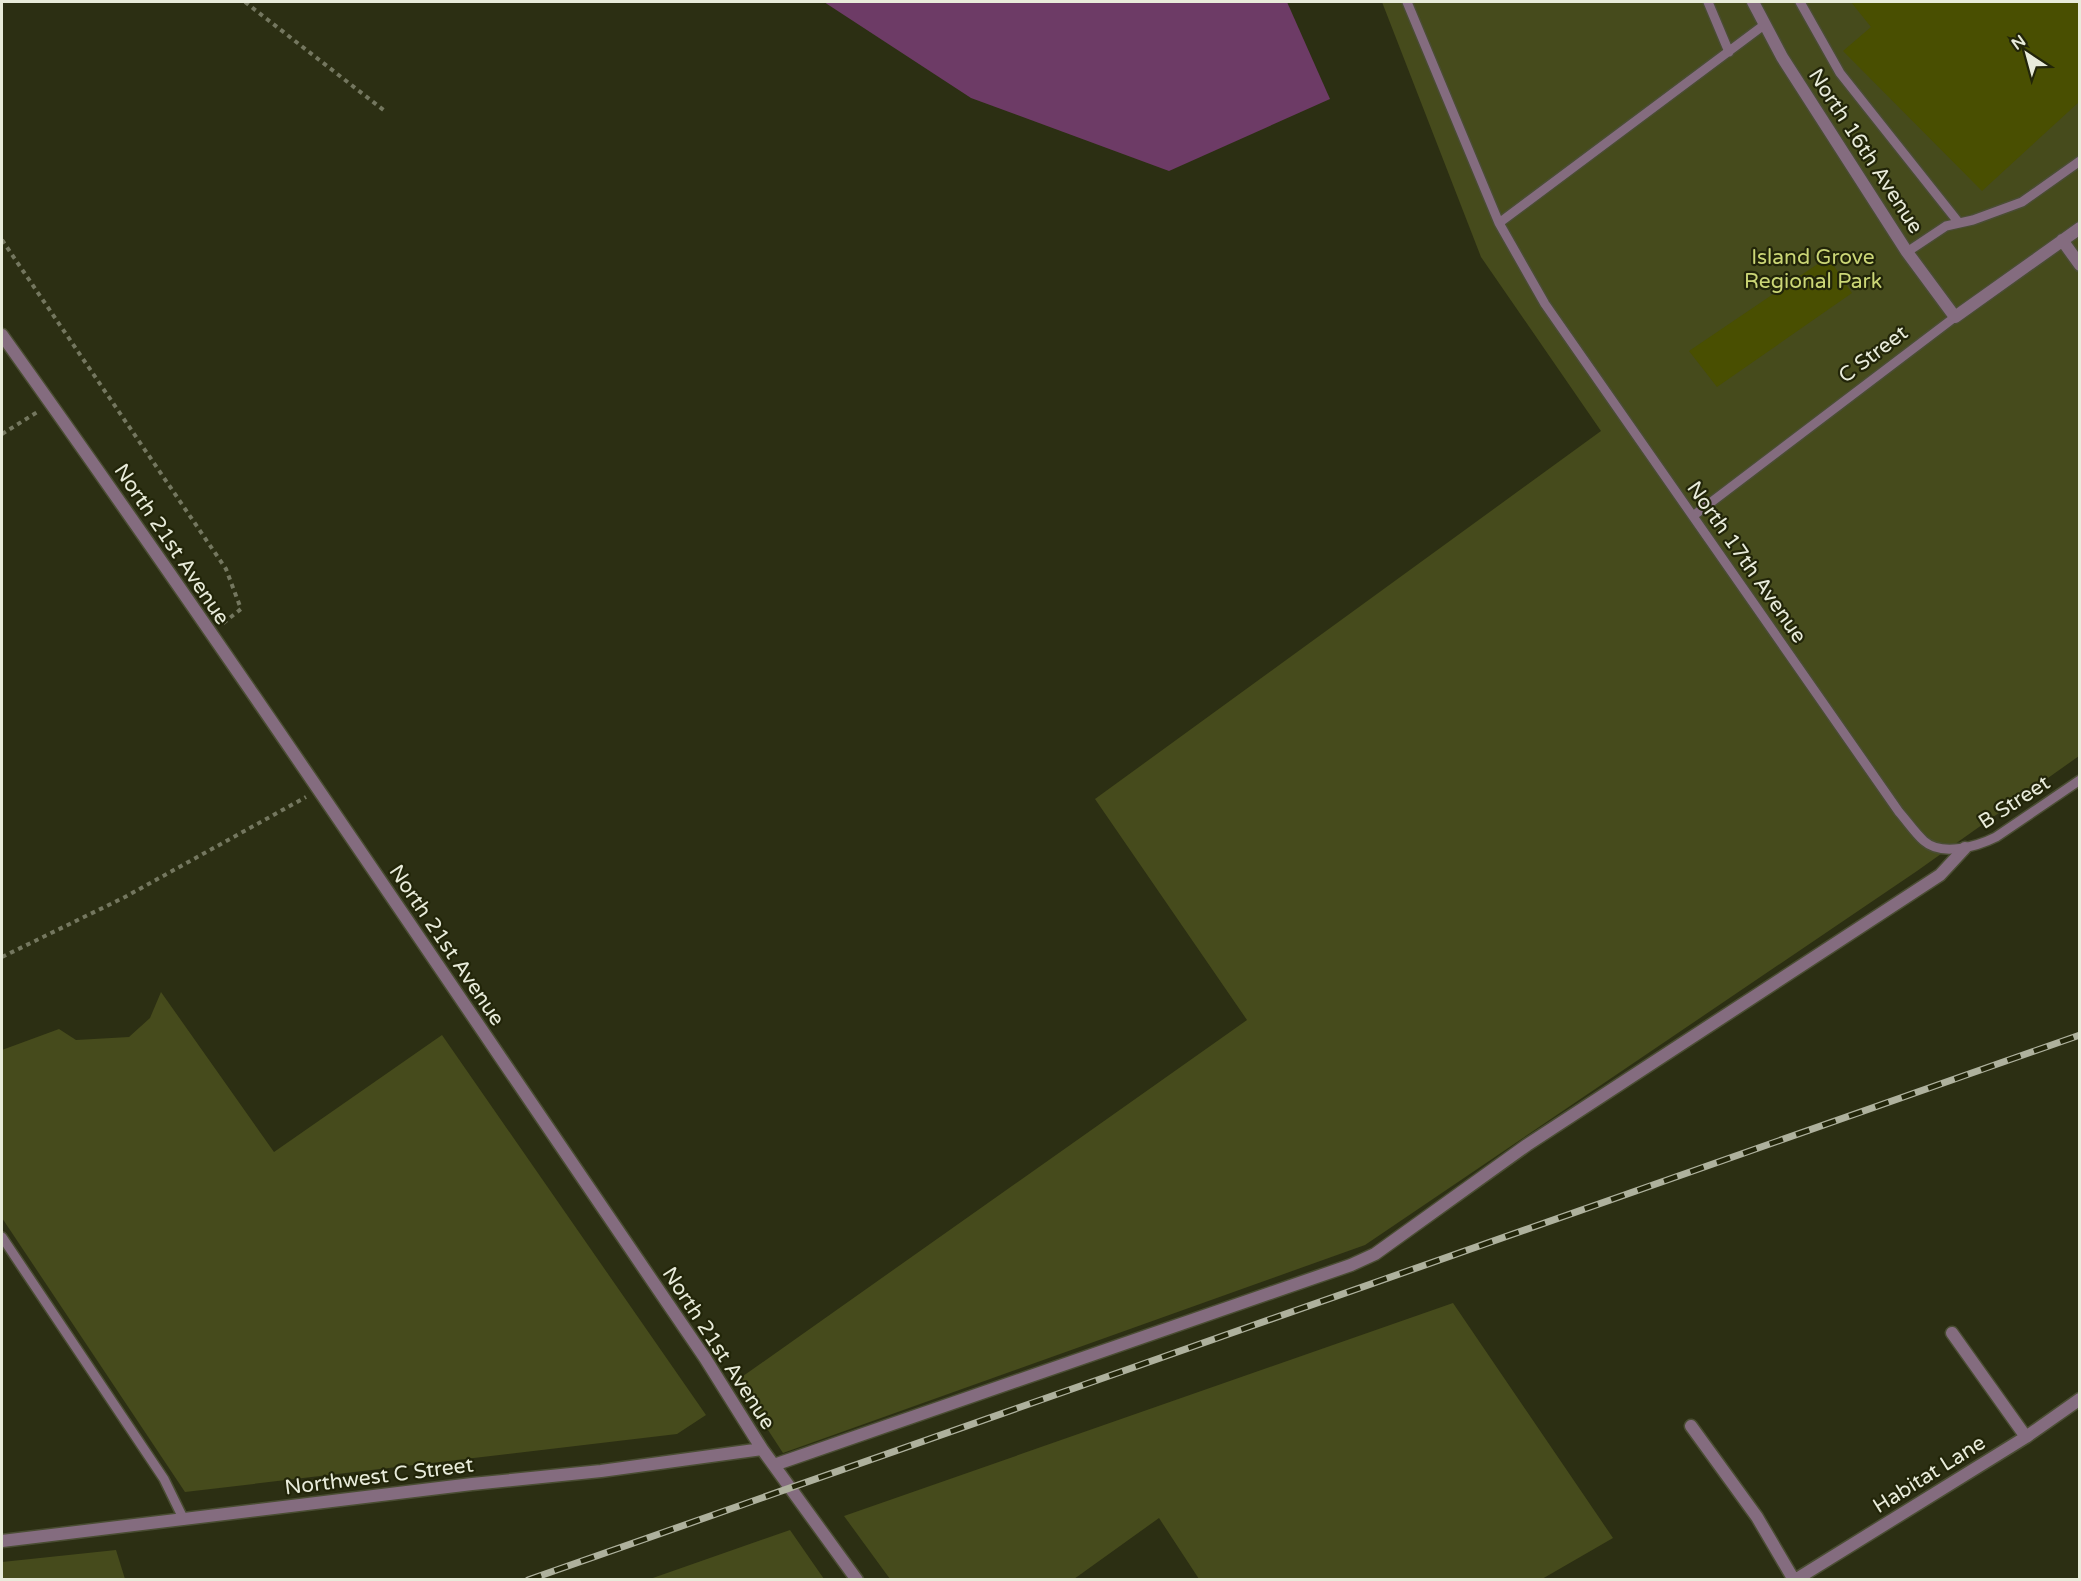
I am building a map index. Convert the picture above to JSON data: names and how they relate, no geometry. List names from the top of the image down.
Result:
{
  "streets": {
    "street": [
      "North 16th Avenue",
      "C Street",
      "North 21st Avenue",
      "Habitat Lane",
      "Northwest C Street"
    ],
    "lane": ["North 17th Avenue", "B Street"]
  },
  "crossings": [
    ["North 16th Avenue", "C Street"],
    ["C Street", "North 17th Avenue"],
    ["North 21st Avenue", "Northwest C Street"],
    ["North 17th Avenue", "B Street"]
  ],
  "parks": ["Island Grove Regional Park"],
  "north": "top left"
}
